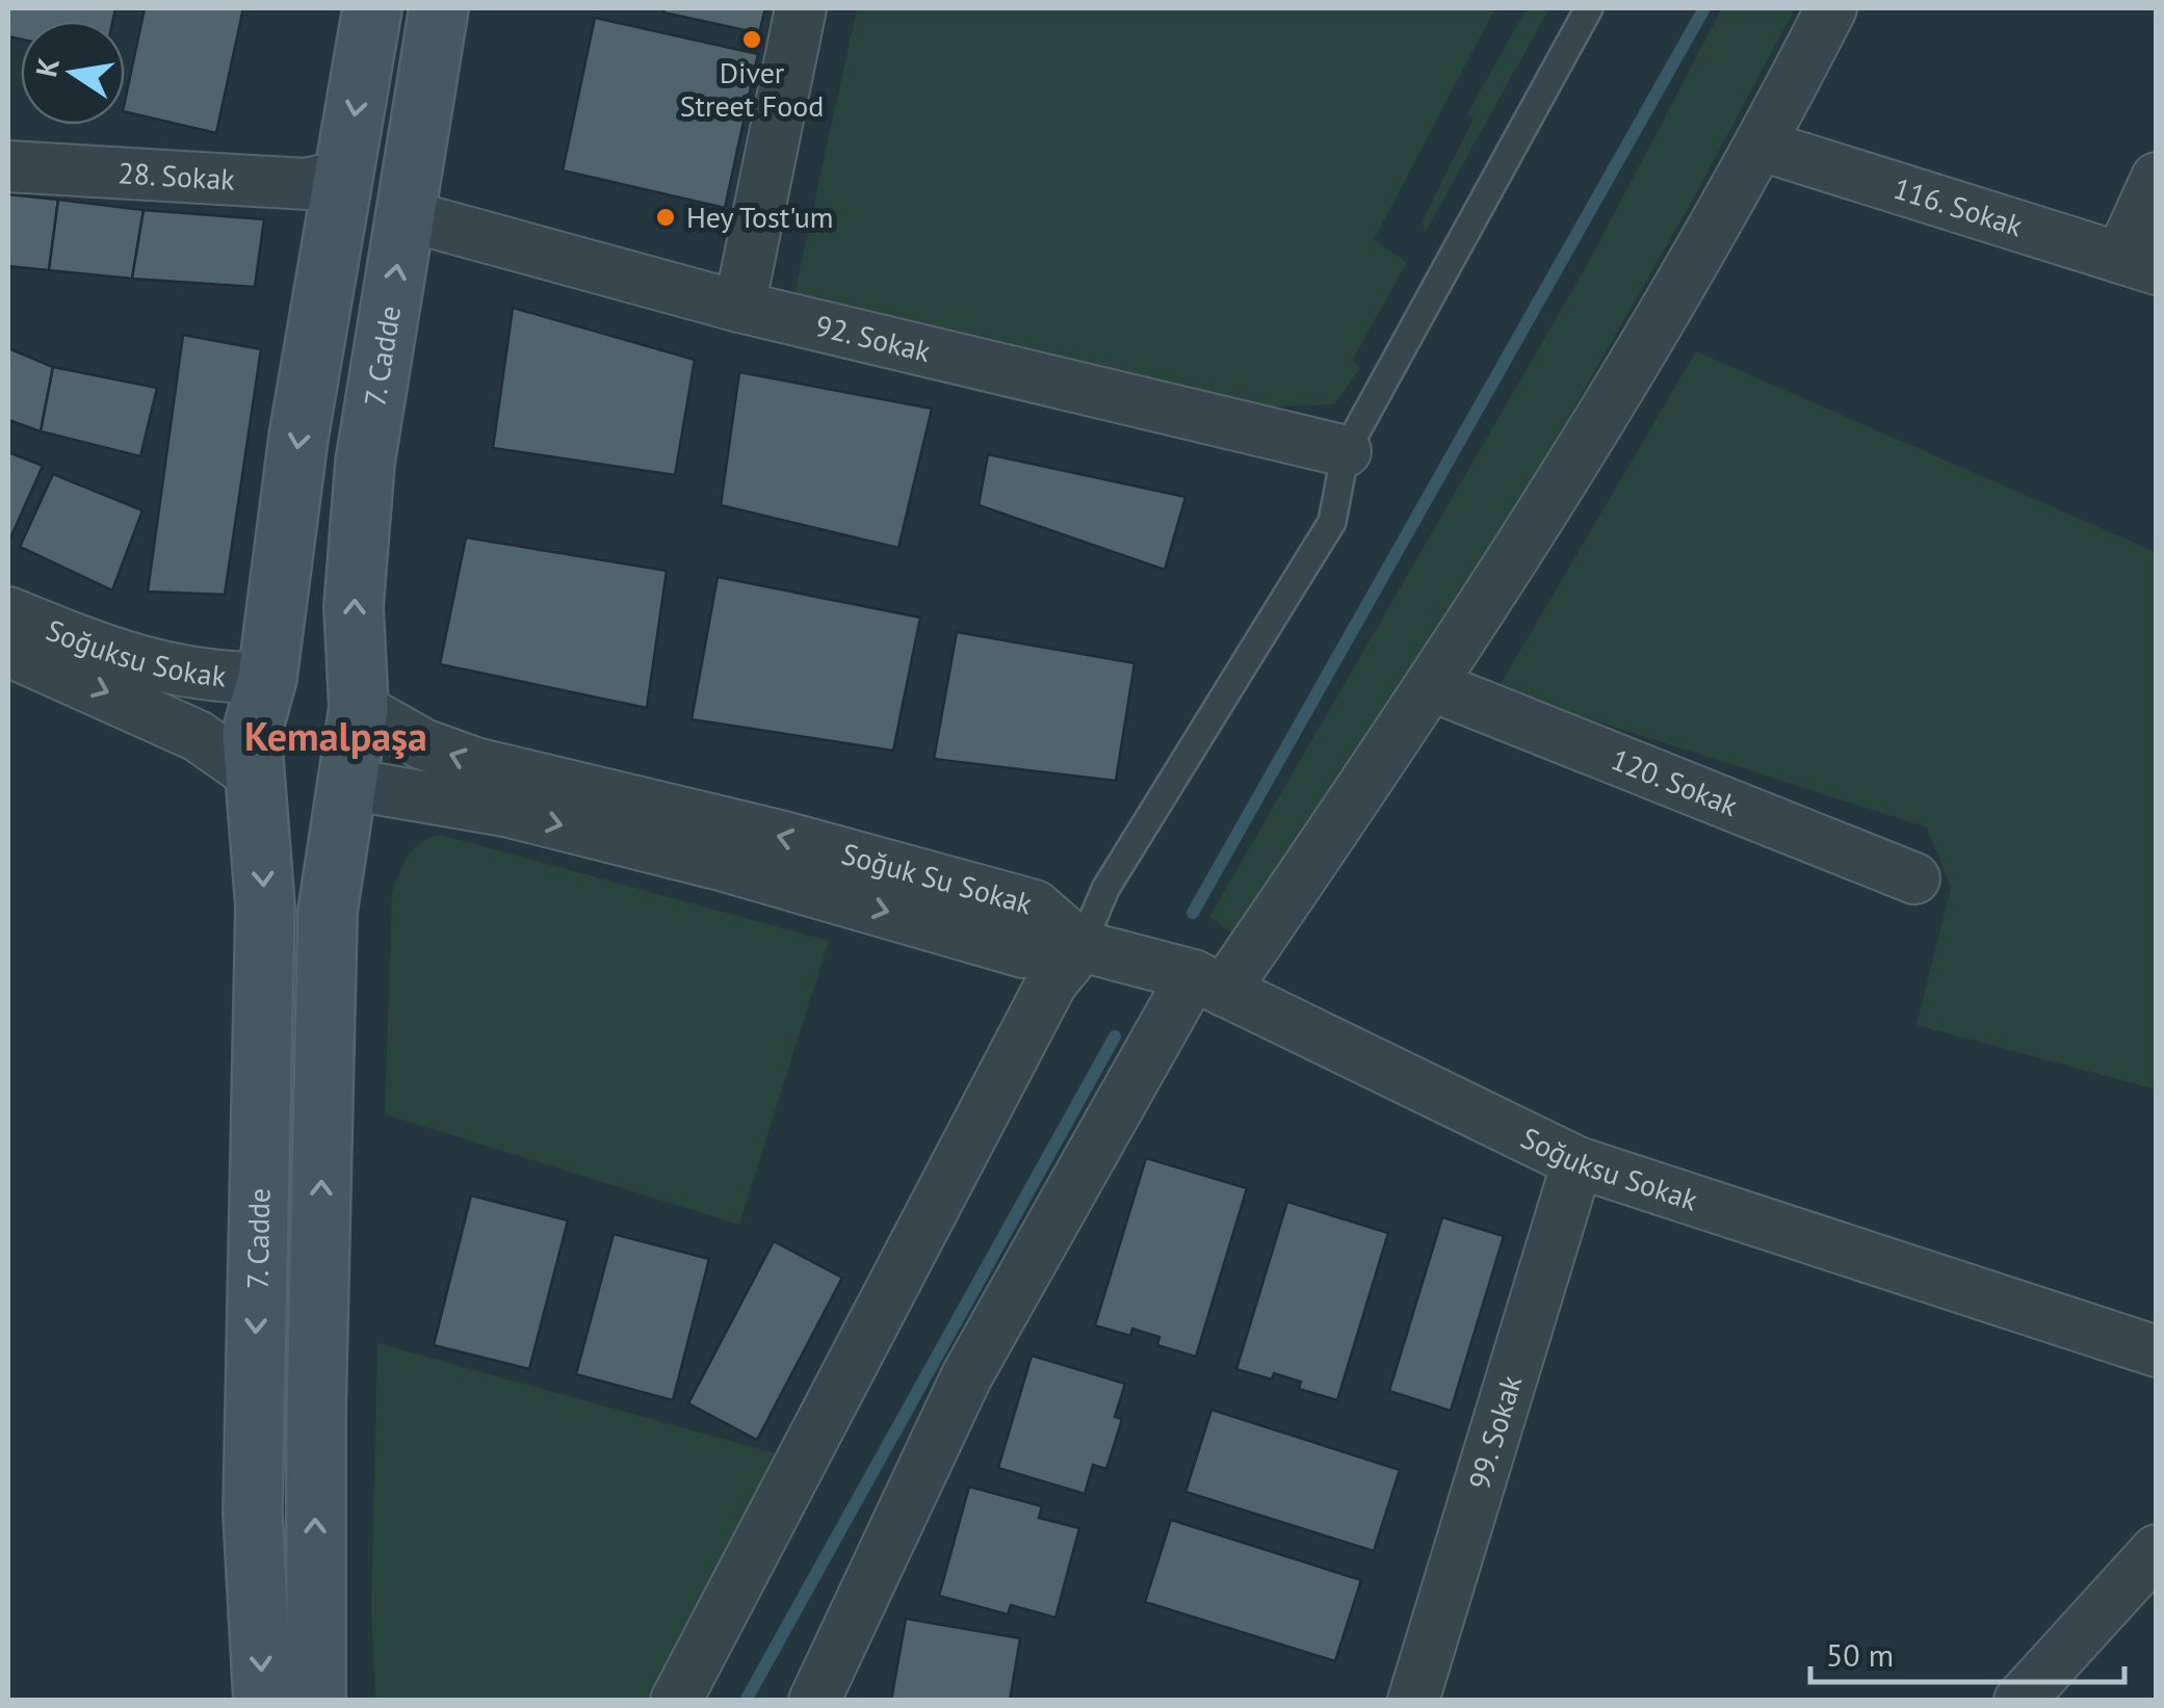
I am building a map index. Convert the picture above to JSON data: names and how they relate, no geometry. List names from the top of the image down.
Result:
{
  "streets": {
    "main road": ["7. Cadde"],
    "street": [
      "28. Sokak",
      "116. Sokak",
      "92. Sokak",
      "Soğuksu Sokak",
      "120. Sokak",
      "Soğuk Su Sokak",
      "99. Sokak"
    ]
  },
  "crossings": [
    ["92. Sokak", "7. Cadde"],
    ["7. Cadde", "Soğuksu Sokak"],
    ["7. Cadde", "Soğuk Su Sokak"],
    ["Soğuksu Sokak", "Soğuk Su Sokak"],
    ["Soğuksu Sokak", "99. Sokak"]
  ],
  "districts": ["Kemalpaşa"],
  "places": ["Diver Street Food", "Hey Tost'um"],
  "scale_bar": "50 m",
  "north": "left"
}
